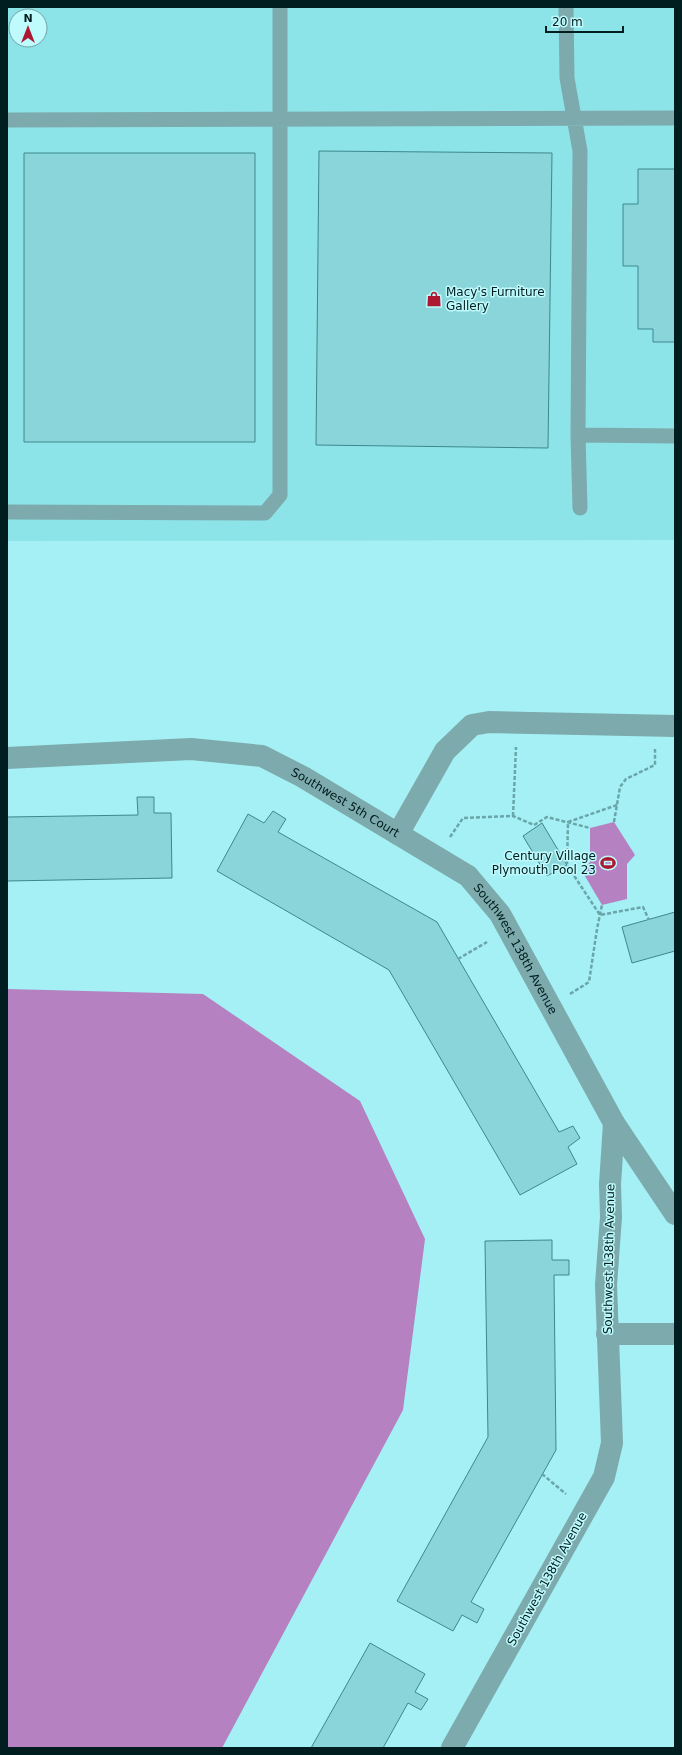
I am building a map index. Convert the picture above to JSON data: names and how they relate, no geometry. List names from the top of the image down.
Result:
{
  "streets": {
    "street": ["Southwest 5th Court", "Southwest 138th Avenue"]
  },
  "crossings": [
    ["Southwest 5th Court", "Southwest 138th Avenue"]
  ],
  "places": {
    "shop": ["Macy's Furniture Gallery"],
    "sports": ["Century Village Plymouth Pool 23"]
  },
  "scale_bar": "20 m",
  "north": "top"
}
